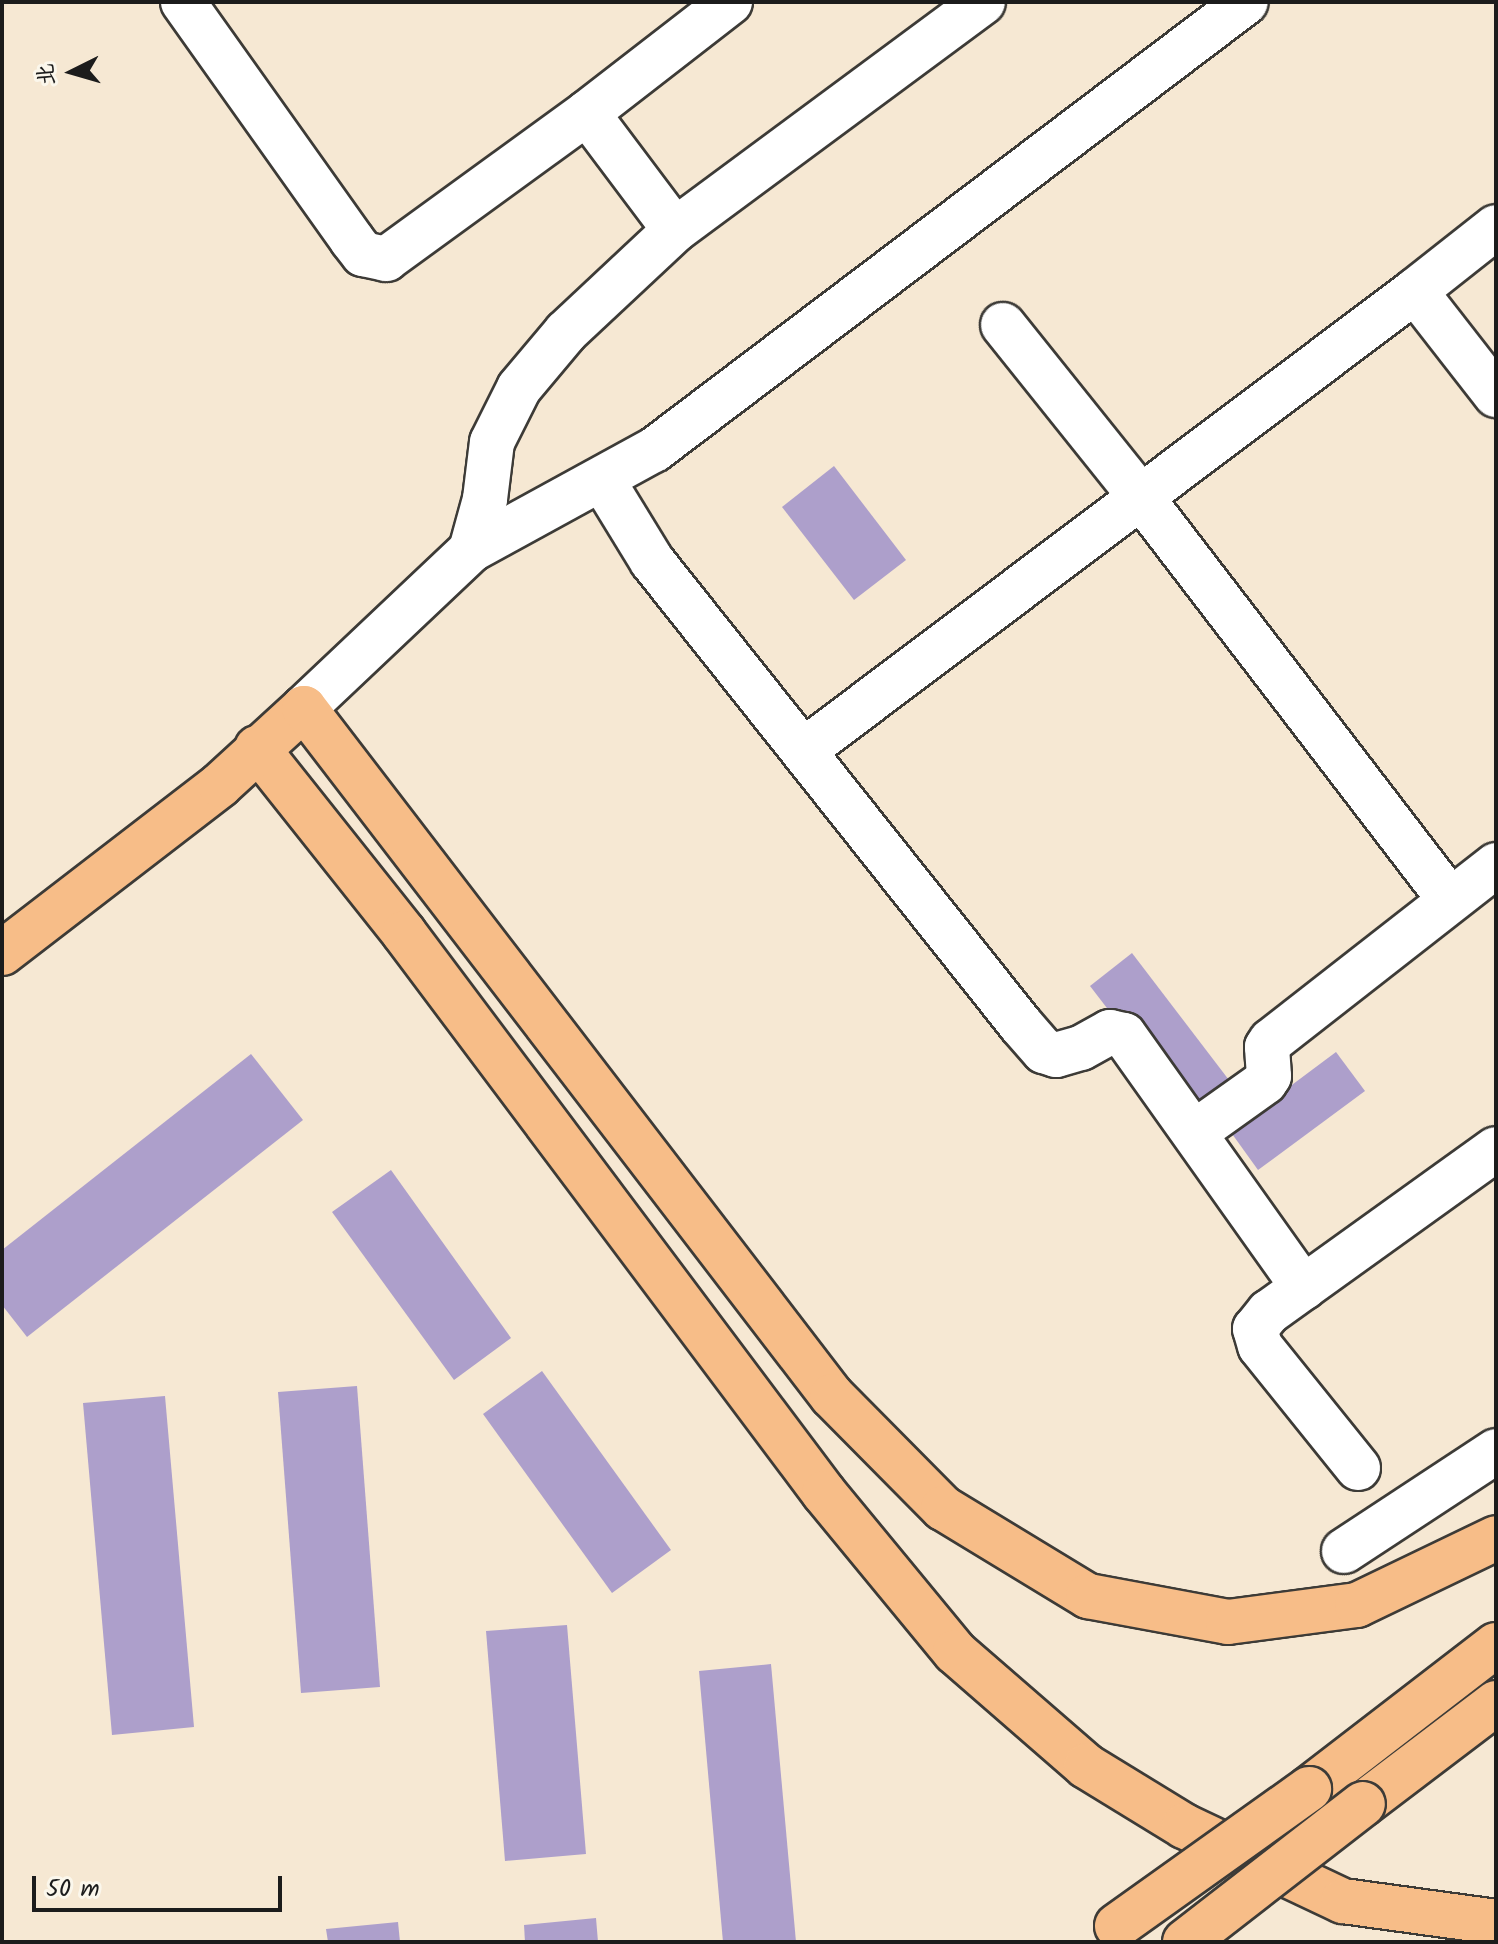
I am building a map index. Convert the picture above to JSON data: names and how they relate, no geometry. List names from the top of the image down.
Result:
{
  "scale_bar": "50 m",
  "north": "left"
}
